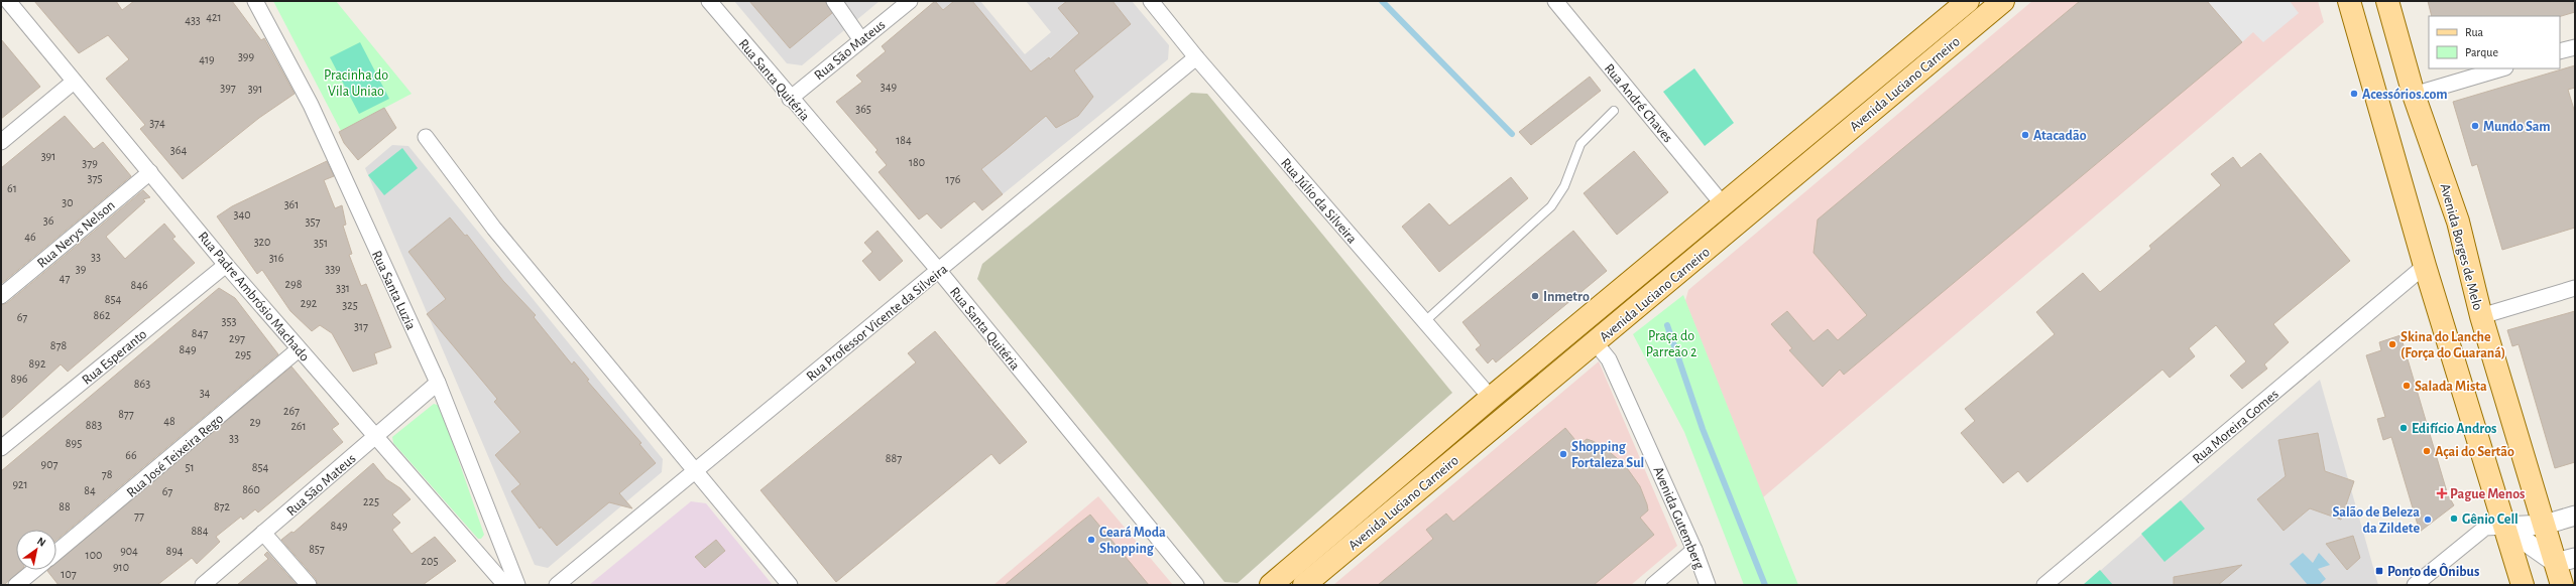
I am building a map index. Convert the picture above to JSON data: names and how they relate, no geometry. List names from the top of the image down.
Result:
{
  "streets": {
    "main road": ["Avenida Luciano Carneiro", "Avenida Borges de Melo"],
    "street": [
      "Rua São Mateus",
      "Rua Santa Quitéria",
      "Rua André Chaves",
      "Rua Júlio da Silveira",
      "Rua Nerys Nelson",
      "Rua Santa Luzia",
      "Rua Padre Ambrósio Machado",
      "Rua Professor Vicente da Silveira",
      "Rua Esperanto",
      "Rua Moreira Gomes",
      "Rua José Teixeira Rego",
      "Avenida Gutemberg"
    ]
  },
  "crossings": [
    ["Rua São Mateus", "Rua Santa Quitéria"],
    ["Rua São Mateus", "Rua Santa Luzia"],
    ["Rua São Mateus", "Rua Padre Ambrósio Machado"],
    ["Rua Santa Quitéria", "Rua Professor Vicente da Silveira"],
    ["Avenida Luciano Carneiro", "Rua André Chaves"],
    ["Avenida Luciano Carneiro", "Rua Júlio da Silveira"],
    ["Avenida Luciano Carneiro", "Avenida Gutemberg"],
    ["Rua Júlio da Silveira", "Rua Professor Vicente da Silveira"],
    ["Rua Nerys Nelson", "Rua Padre Ambrósio Machado"],
    ["Rua Padre Ambrósio Machado", "Rua Esperanto"],
    ["Rua Padre Ambrósio Machado", "Rua José Teixeira Rego"]
  ],
  "parks": ["Pracinha do Vila Uniao", "Praça do Parreão 2"],
  "places": {
    "other": [
      "Acessórios.com",
      "Mundo Sam",
      "Atacadão",
      "Inmetro",
      "Skina do Lanche (Força do Guaraná)",
      "Salada Mista",
      "Edifício Andros",
      "Açai do Sertão",
      "Shopping Fortaleza Sul",
      "Gênio Cell",
      "Salão de Beleza da Zildete",
      "Ceará Moda Shopping"
    ],
    "health": ["Pague Menos"],
    "transit": ["Ponto de Ônibus"]
  },
  "house_numbers": [
    "421",
    "433",
    "399",
    "419",
    "349",
    "397",
    "391",
    "365",
    "374",
    "184",
    "364",
    "391",
    "180",
    "379",
    "375",
    "176",
    "61",
    "30",
    "361",
    "340",
    "36",
    "357",
    "46",
    "320",
    "351",
    "33",
    "316",
    "39",
    "339",
    "47",
    "298",
    "846",
    "331",
    "854",
    "292",
    "325",
    "862",
    "67",
    "353",
    "317",
    "847",
    "297",
    "878",
    "849",
    "295",
    "892",
    "896",
    "863",
    "34",
    "267",
    "877",
    "48",
    "29",
    "883",
    "261",
    "33",
    "895",
    "66",
    "887",
    "907",
    "51",
    "854",
    "78",
    "921",
    "860",
    "84",
    "67",
    "225",
    "88",
    "872",
    "77",
    "849",
    "884",
    "857",
    "904",
    "894",
    "100",
    "205",
    "910",
    "107"
  ],
  "legend": ["Rua", "Parque"],
  "north": "top right"
}
